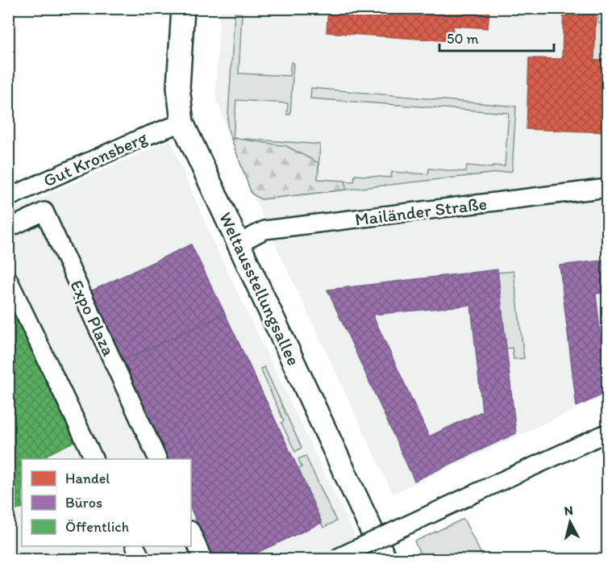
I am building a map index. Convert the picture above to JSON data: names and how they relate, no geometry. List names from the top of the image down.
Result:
{
  "streets": {
    "main road": ["Weltausstellungsallee"],
    "street": ["Gut Kronsberg", "Mailänder Straße", "Expo Plaza"]
  },
  "crossings": [
    ["Gut Kronsberg", "Weltausstellungsallee"],
    ["Mailänder Straße", "Weltausstellungsallee"]
  ],
  "legend": ["Handel", "Büros", "Öffentlich"],
  "scale_bar": "50 m",
  "north": "top"
}
